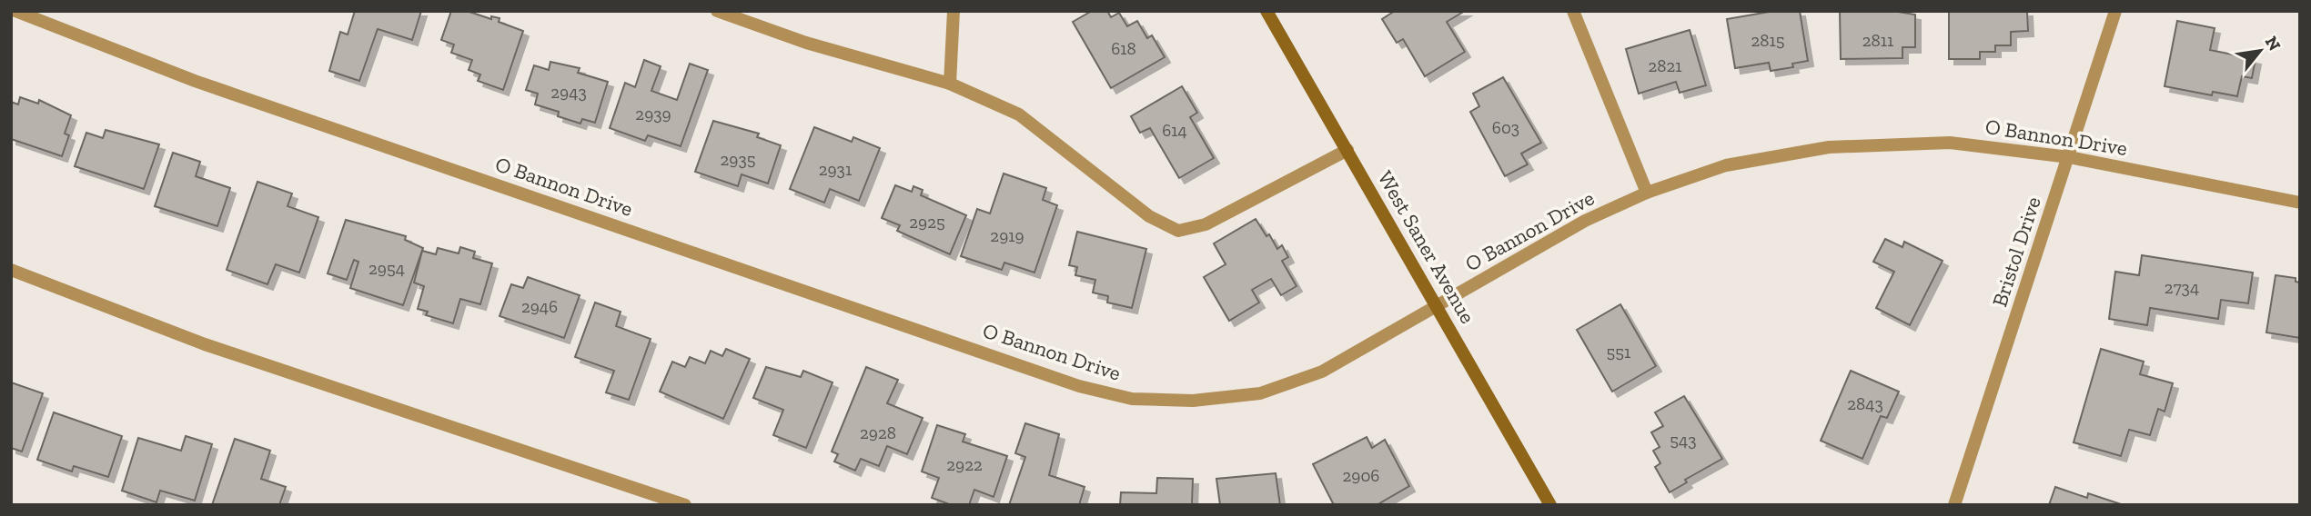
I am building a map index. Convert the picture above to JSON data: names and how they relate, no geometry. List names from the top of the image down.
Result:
{
  "streets": {
    "street": ["O Bannon Drive", "West Saner Avenue", "Bristol Drive"]
  },
  "crossings": [
    ["O Bannon Drive", "West Saner Avenue"],
    ["O Bannon Drive", "Bristol Drive"]
  ],
  "house_numbers": [
    "2815",
    "2811",
    "618",
    "2821",
    "2943",
    "2939",
    "603",
    "614",
    "2935",
    "2931",
    "2925",
    "2919",
    "2954",
    "2734",
    "2946",
    "551",
    "2843",
    "2928",
    "543",
    "2922",
    "2906"
  ],
  "north": "top right"
}
